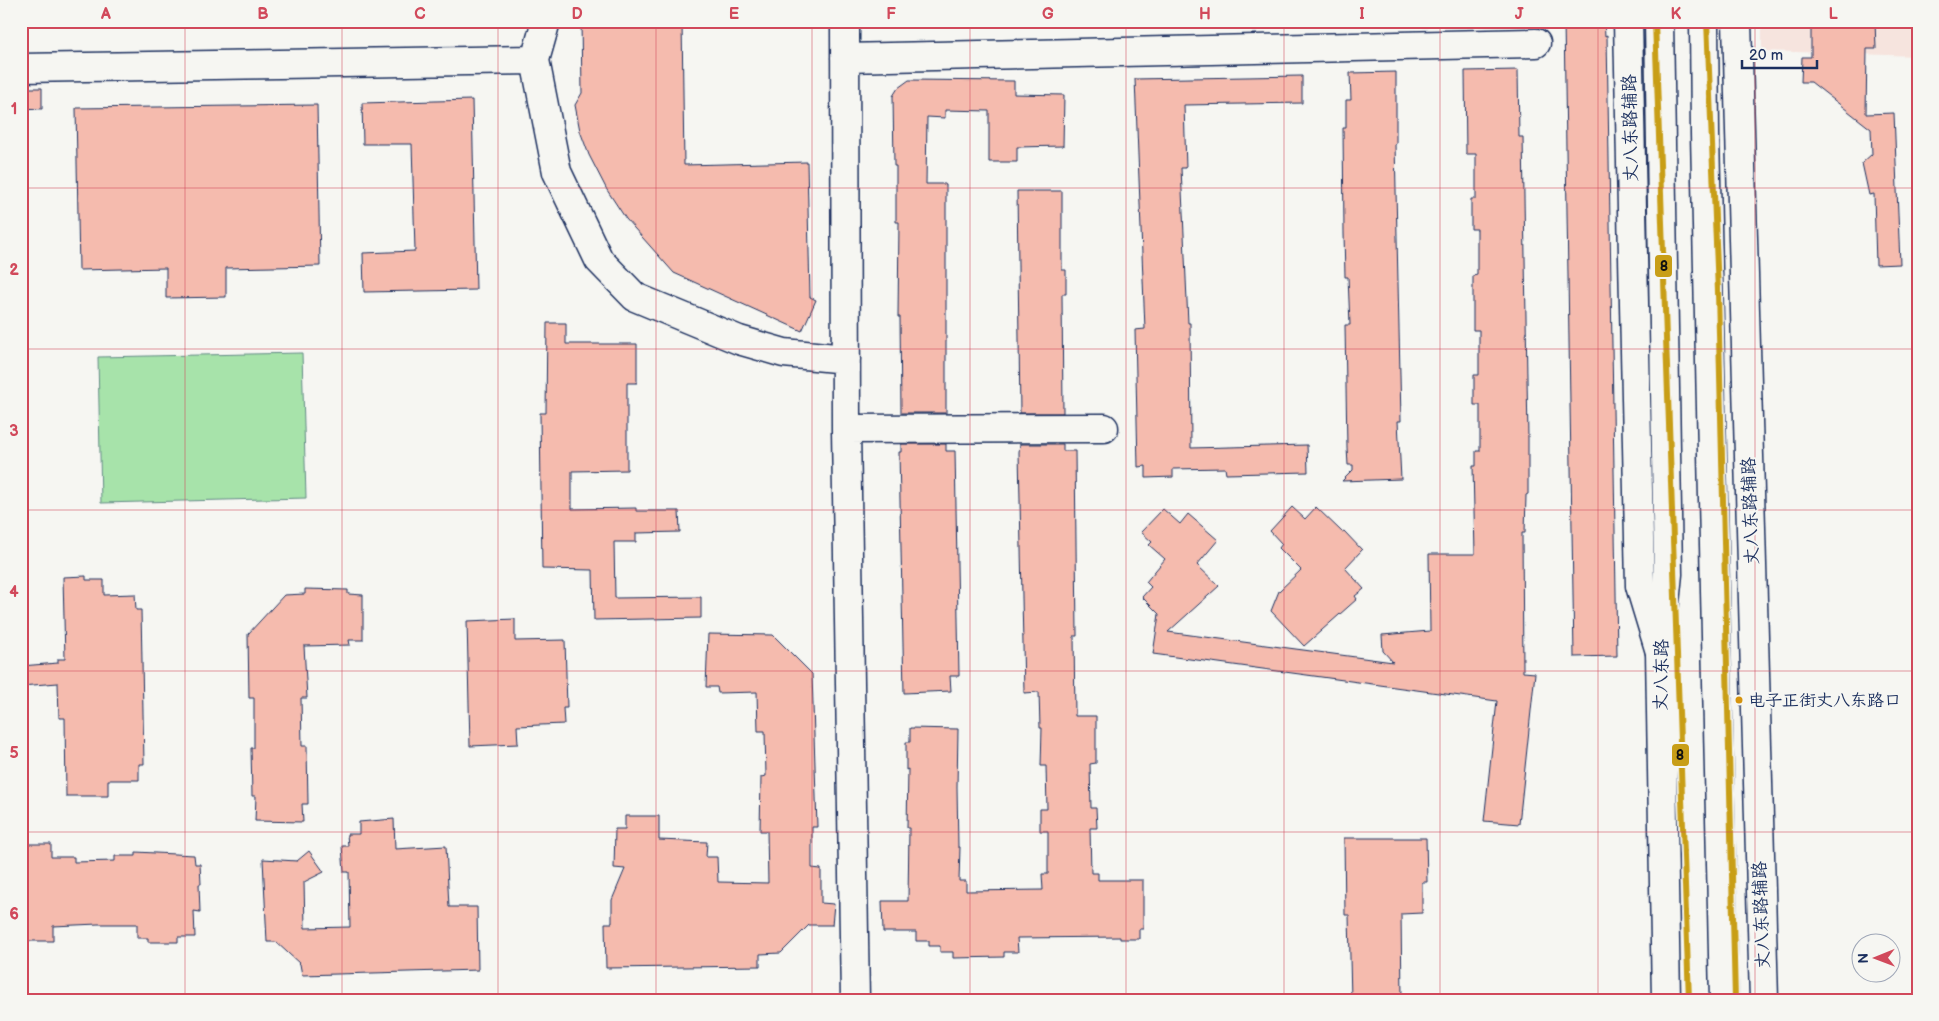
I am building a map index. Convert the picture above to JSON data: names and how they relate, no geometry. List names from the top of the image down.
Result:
{
  "streets": {
    "street": ["丈八东路辅路", "丈八东路"]
  },
  "crossings": [
    ["丈八东路辅路", "丈八东路"]
  ],
  "places": ["电子正街丈八东路口"],
  "lines": ["transit line 8"],
  "scale_bar": "20 m",
  "north": "left",
  "grid": {
    "columns": [
      "A",
      "B",
      "C",
      "D",
      "E",
      "F",
      "G",
      "H",
      "I",
      "J",
      "K",
      "L"
    ],
    "rows": [
      "1",
      "2",
      "3",
      "4",
      "5",
      "6"
    ]
  }
}
